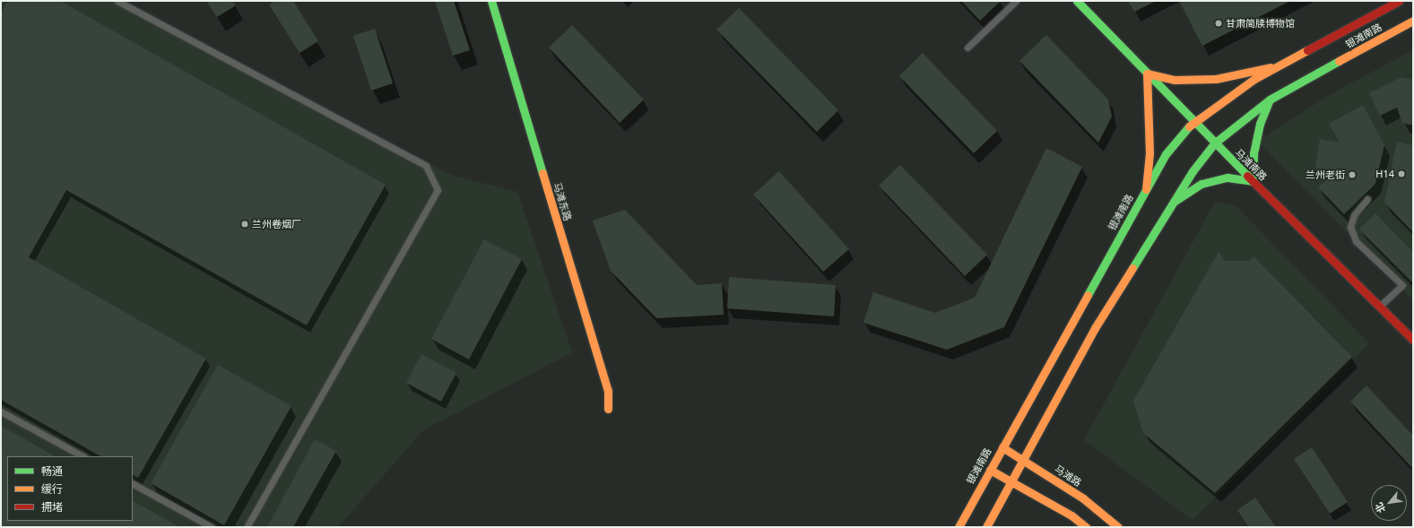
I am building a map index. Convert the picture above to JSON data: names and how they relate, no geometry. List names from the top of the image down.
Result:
{
  "streets": {
    "main road": [
      "银滩南路",
      "马滩南路",
      "马滩东路",
      "马滩路"
    ]
  },
  "crossings": [
    ["银滩南路", "马滩南路"],
    ["银滩南路", "马滩路"]
  ],
  "places": [
    "甘肃简牍博物馆",
    "H14",
    "兰州老街",
    "兰州卷烟厂"
  ],
  "legend": ["畅通", "缓行", "拥堵"],
  "north": "bottom left"
}
